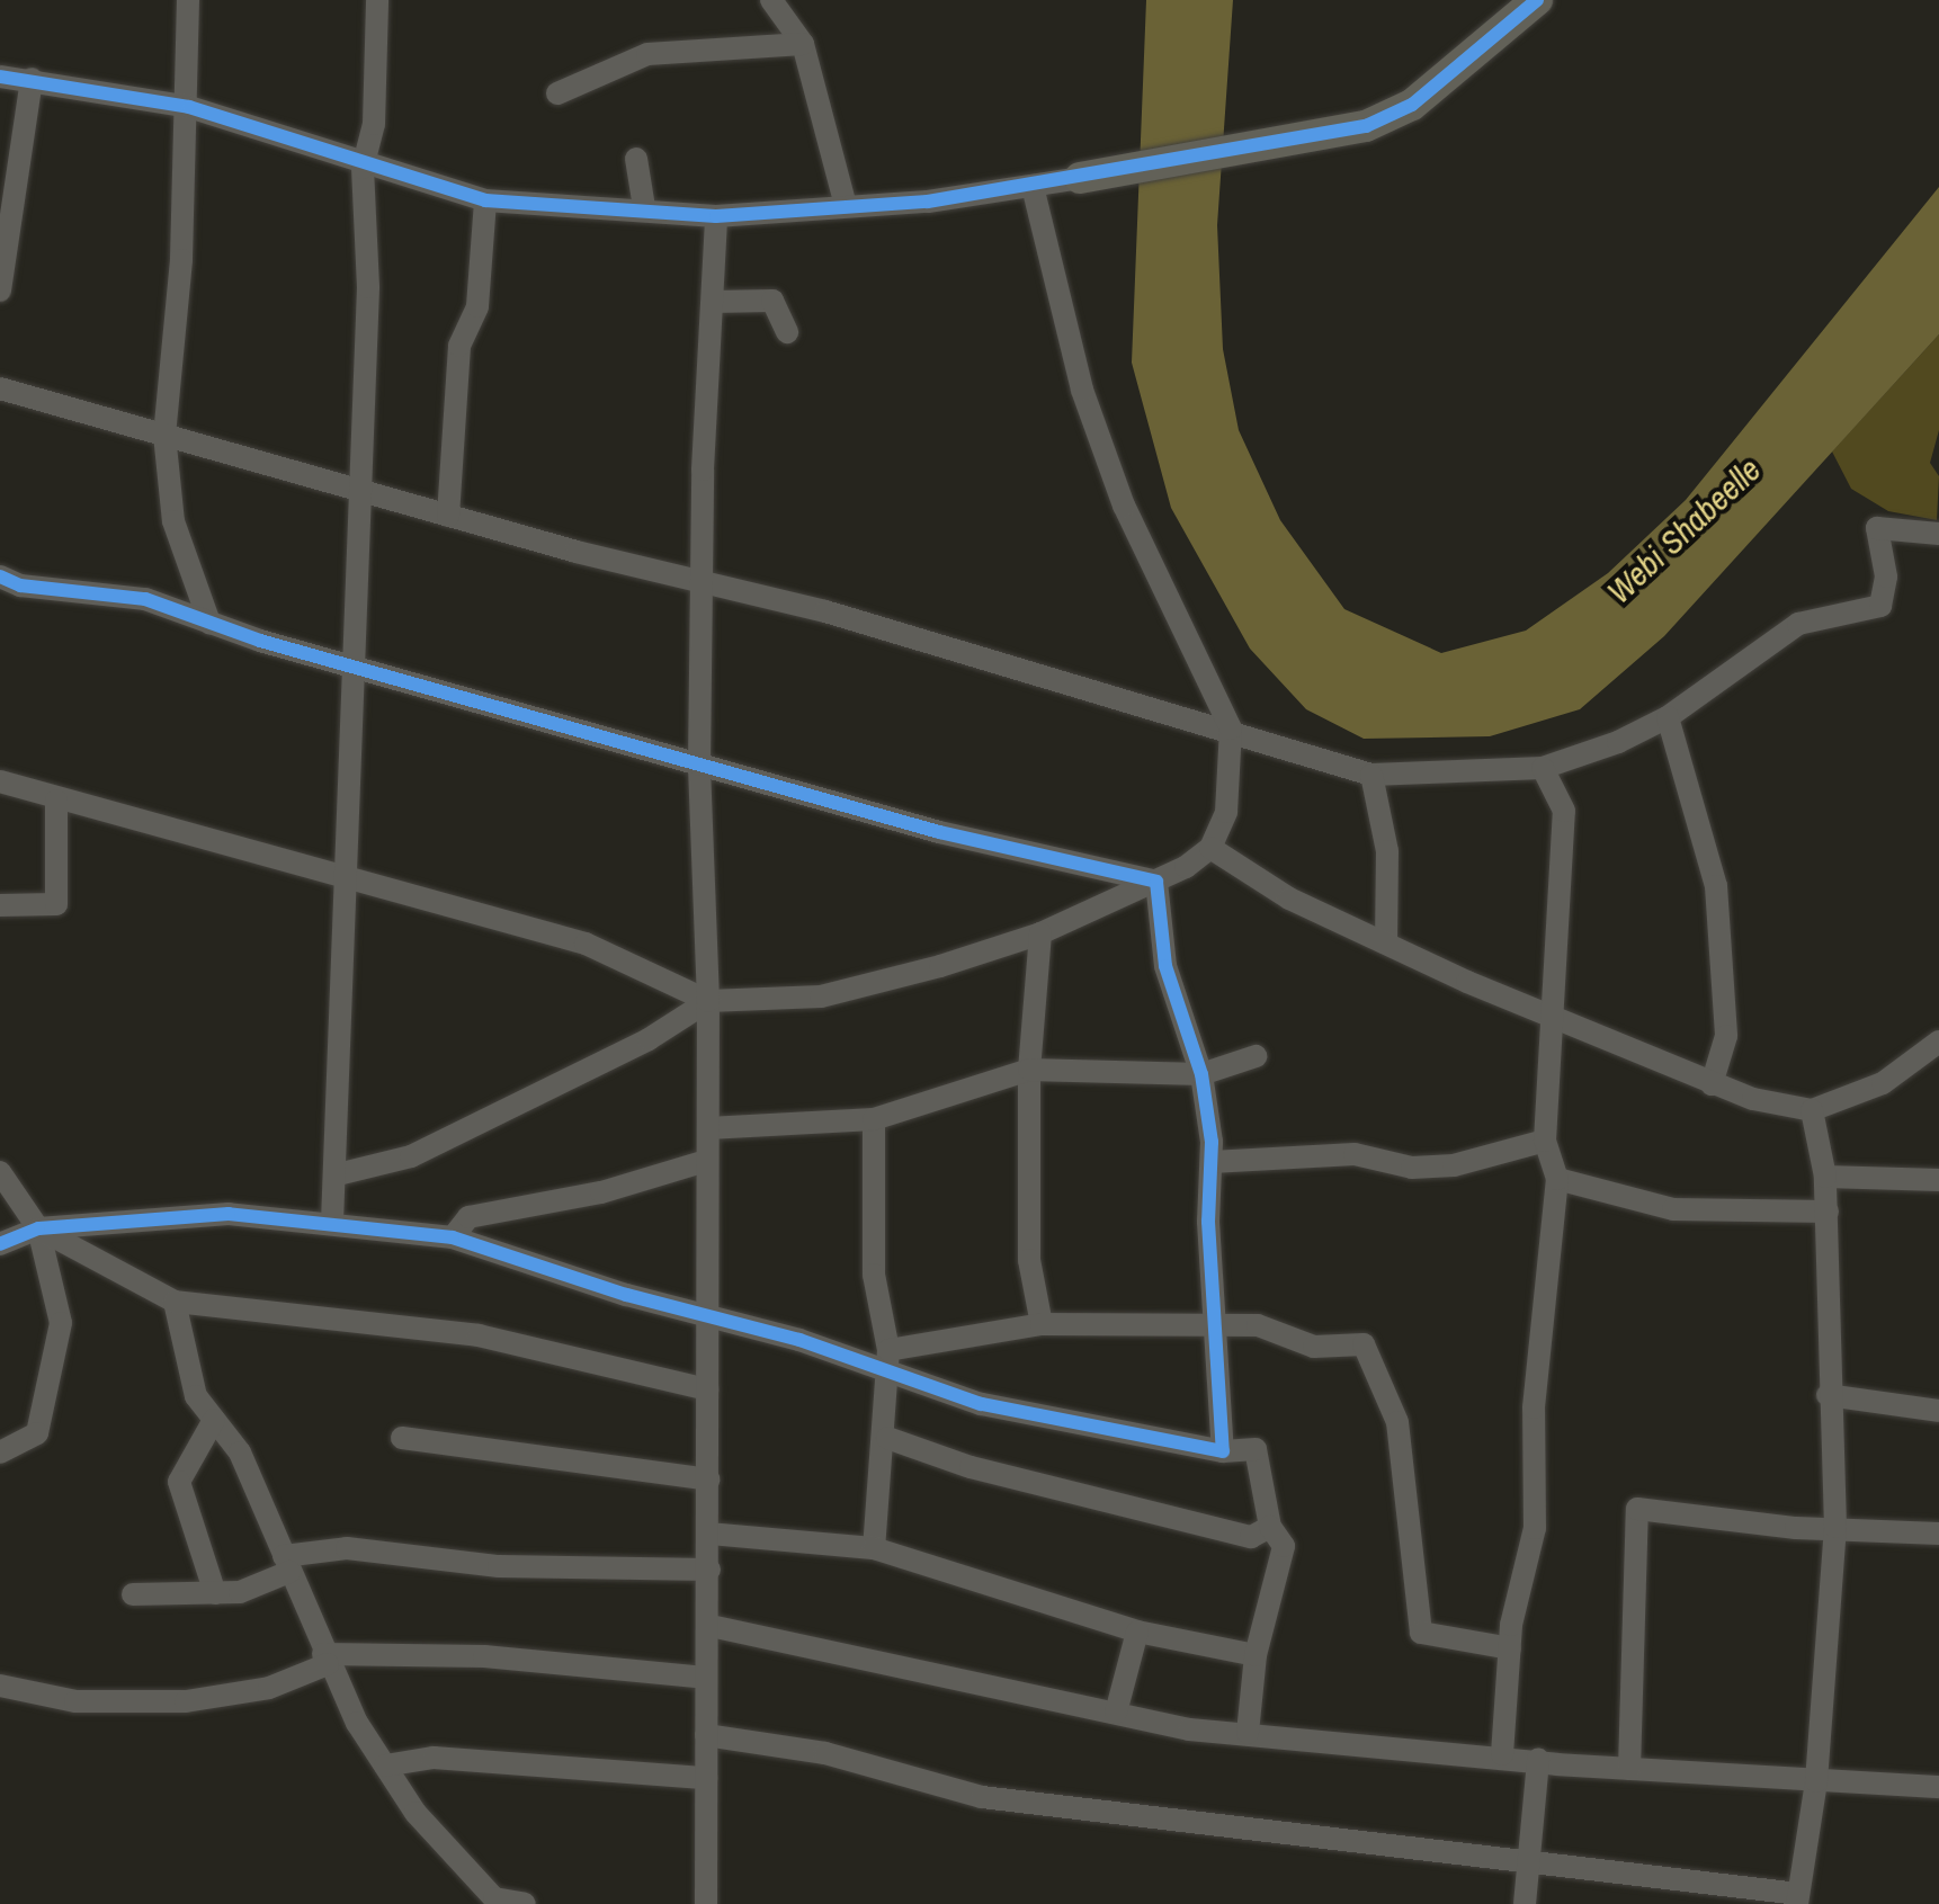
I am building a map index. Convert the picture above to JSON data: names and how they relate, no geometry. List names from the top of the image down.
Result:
{
  "water": ["Webi Shabeelle"]
}
